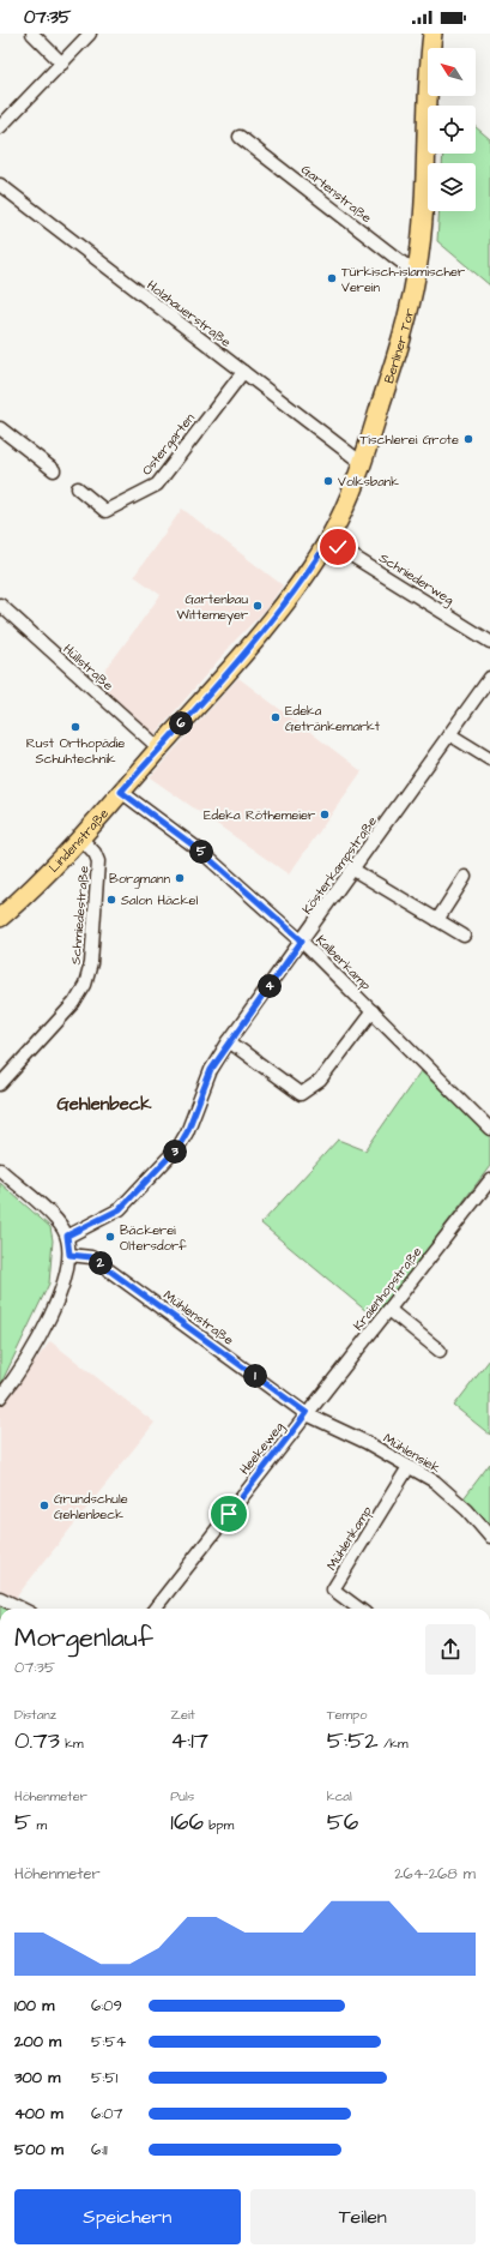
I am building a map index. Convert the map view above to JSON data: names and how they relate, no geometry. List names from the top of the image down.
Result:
{
  "streets": {
    "main road": ["Berliner Tor", "Lindenstraße"],
    "street": [
      "Gartenstraße",
      "Holzhauerstraße",
      "Ostergarten",
      "Schniederweg",
      "Hüllstraße",
      "Kösterkampstraße",
      "Schmiedestraße",
      "Kalberkamp",
      "Kraienhopstraße",
      "Mühlenstraße",
      "Heekeweg",
      "Mühlensiek",
      "Mühlenkamp"
    ]
  },
  "crossings": [
    ["Gartenstraße", "Berliner Tor"],
    ["Holzhauerstraße", "Berliner Tor"],
    ["Holzhauerstraße", "Ostergarten"],
    ["Berliner Tor", "Lindenstraße"],
    ["Schniederweg", "Lindenstraße"],
    ["Hüllstraße", "Lindenstraße"],
    ["Lindenstraße", "Schmiedestraße"],
    ["Lindenstraße", "Kalberkamp"],
    ["Kösterkampstraße", "Kalberkamp"],
    ["Kraienhopstraße", "Mühlenstraße"],
    ["Kraienhopstraße", "Heekeweg"],
    ["Kraienhopstraße", "Mühlensiek"],
    ["Mühlenstraße", "Heekeweg"],
    ["Mühlenstraße", "Mühlensiek"],
    ["Heekeweg", "Mühlensiek"],
    ["Mühlensiek", "Mühlenkamp"]
  ],
  "districts": ["Gehlenbeck"],
  "places": [
    "Türkisch-islamischer Verein",
    "Tischlerei Grote",
    "Volksbank",
    "Gartenbau Wittemeyer",
    "Edeka Getränkemarkt",
    "Rust Orthopädie Schuhtechnik",
    "Edeka Röthemeier",
    "Borgmann",
    "Salon Häckel",
    "Bäckerei Oltersdorf",
    "Grundschule Gehlenbeck"
  ],
  "north": "top left",
  "page": {
    "status": "07:35",
    "pins": [
      "6",
      "5",
      "4",
      "3",
      "2",
      "1"
    ],
    "heading": ["Morgenlauf", "07:35"],
    "stats": [
      ["Distanz", "0.73 km"],
      ["Zeit", "4:17"],
      ["Tempo", "5:52 /km"],
      ["Höhenmeter", "5 m"],
      ["Puls", "166 bpm"],
      ["kcal", "56"]
    ],
    "chart": ["Höhenmeter", "264–268 m"],
    "list": [
      {
        "name": "100 m",
        "note": "6:09"
      },
      {
        "name": "200 m",
        "note": "5:54"
      },
      {
        "name": "300 m",
        "note": "5:51"
      },
      {
        "name": "400 m",
        "note": "6:07"
      },
      {
        "name": "500 m",
        "note": "6:11"
      }
    ],
    "buttons": ["Speichern", "Teilen"]
  }
}
